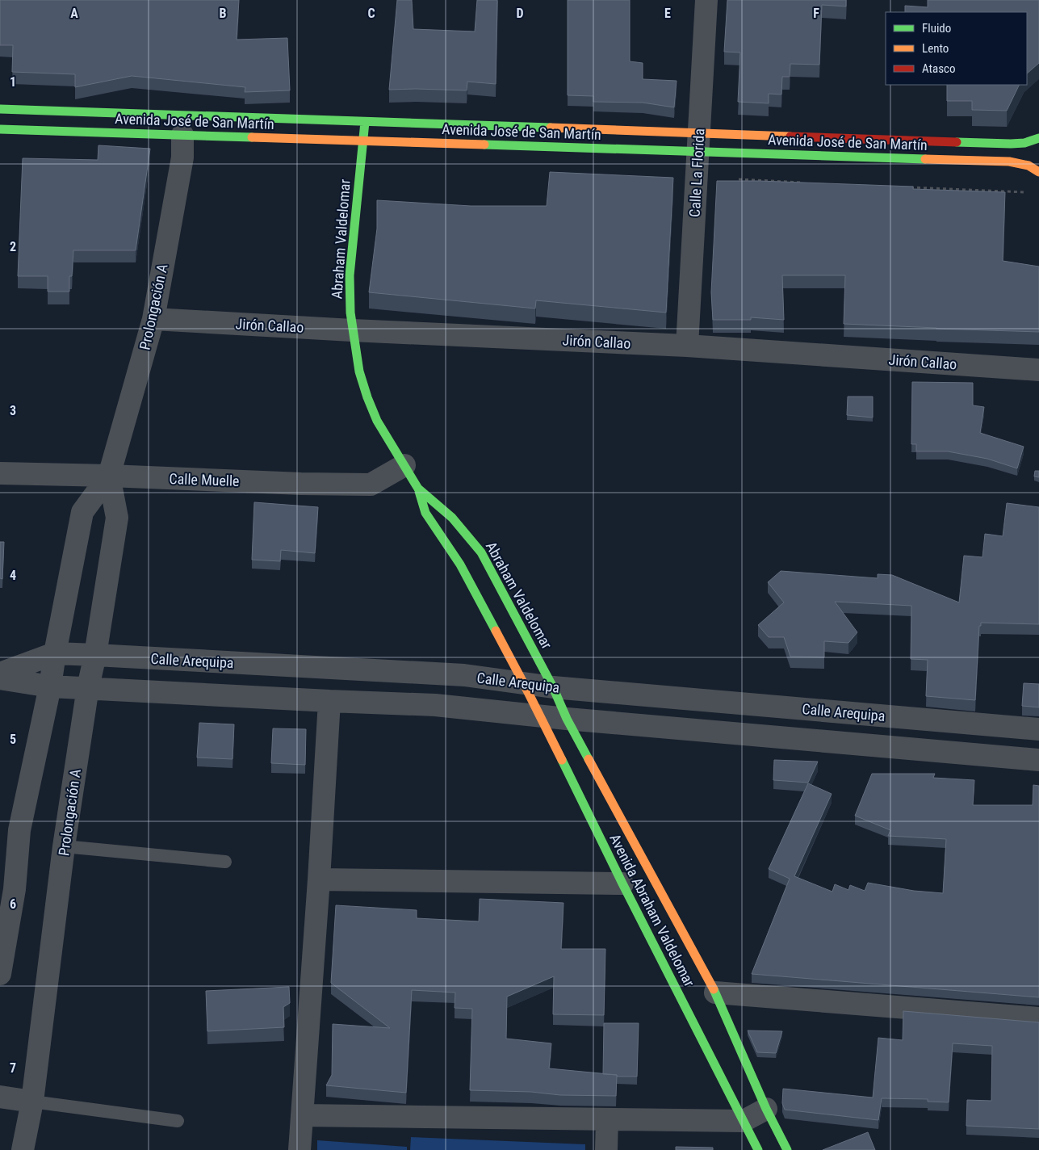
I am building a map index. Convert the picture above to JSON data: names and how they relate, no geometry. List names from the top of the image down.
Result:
{
  "streets": {
    "main road": ["Avenida José de San Martín", "Abraham Valdelomar", "Avenida Abraham Valdelomar"],
    "street": [
      "Calle La Florida",
      "Prolongación A",
      "Jirón Callao",
      "Calle Muelle",
      "Calle Arequipa"
    ]
  },
  "crossings": [
    ["Avenida José de San Martín", "Calle La Florida"],
    ["Avenida José de San Martín", "Abraham Valdelomar"],
    ["Avenida José de San Martín", "Prolongación A"],
    ["Calle La Florida", "Jirón Callao"],
    ["Abraham Valdelomar", "Jirón Callao"],
    ["Abraham Valdelomar", "Calle Muelle"],
    ["Abraham Valdelomar", "Calle Arequipa"],
    ["Abraham Valdelomar", "Avenida Abraham Valdelomar"],
    ["Prolongación A", "Jirón Callao"],
    ["Prolongación A", "Calle Muelle"],
    ["Prolongación A", "Calle Arequipa"],
    ["Calle Arequipa", "Avenida Abraham Valdelomar"]
  ],
  "legend": ["Fluido", "Lento", "Atasco"],
  "grid": {
    "columns": [
      "A",
      "B",
      "C",
      "D",
      "E",
      "F"
    ],
    "rows": [
      "1",
      "2",
      "3",
      "4",
      "5",
      "6",
      "7"
    ]
  }
}
